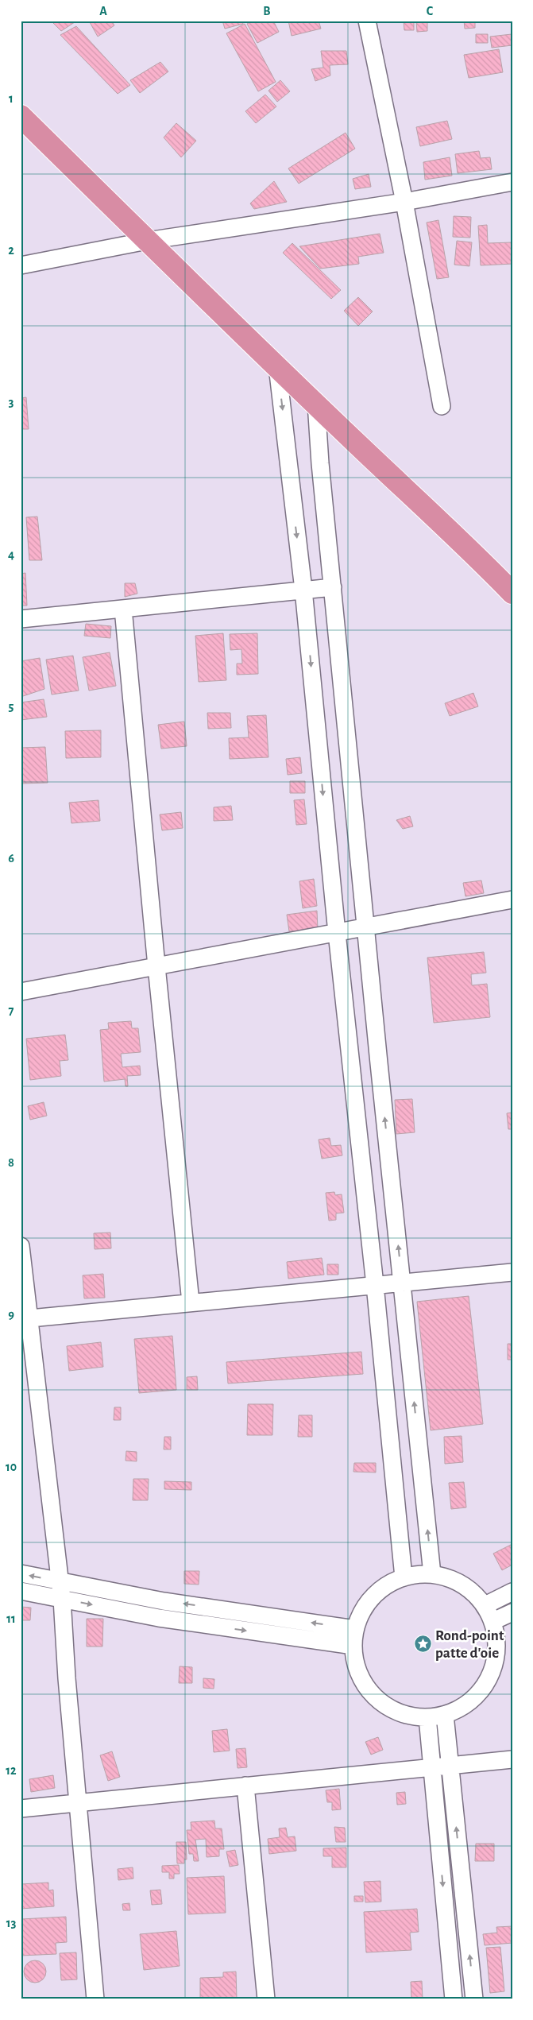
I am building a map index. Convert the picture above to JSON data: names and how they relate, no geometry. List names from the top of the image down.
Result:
{
  "places": {
    "place": ["Rond-point patte d'oie"]
  },
  "grid": {
    "columns": ["A", "B", "C"],
    "rows": [
      "1",
      "2",
      "3",
      "4",
      "5",
      "6",
      "7",
      "8",
      "9",
      "10",
      "11",
      "12",
      "13"
    ]
  }
}
